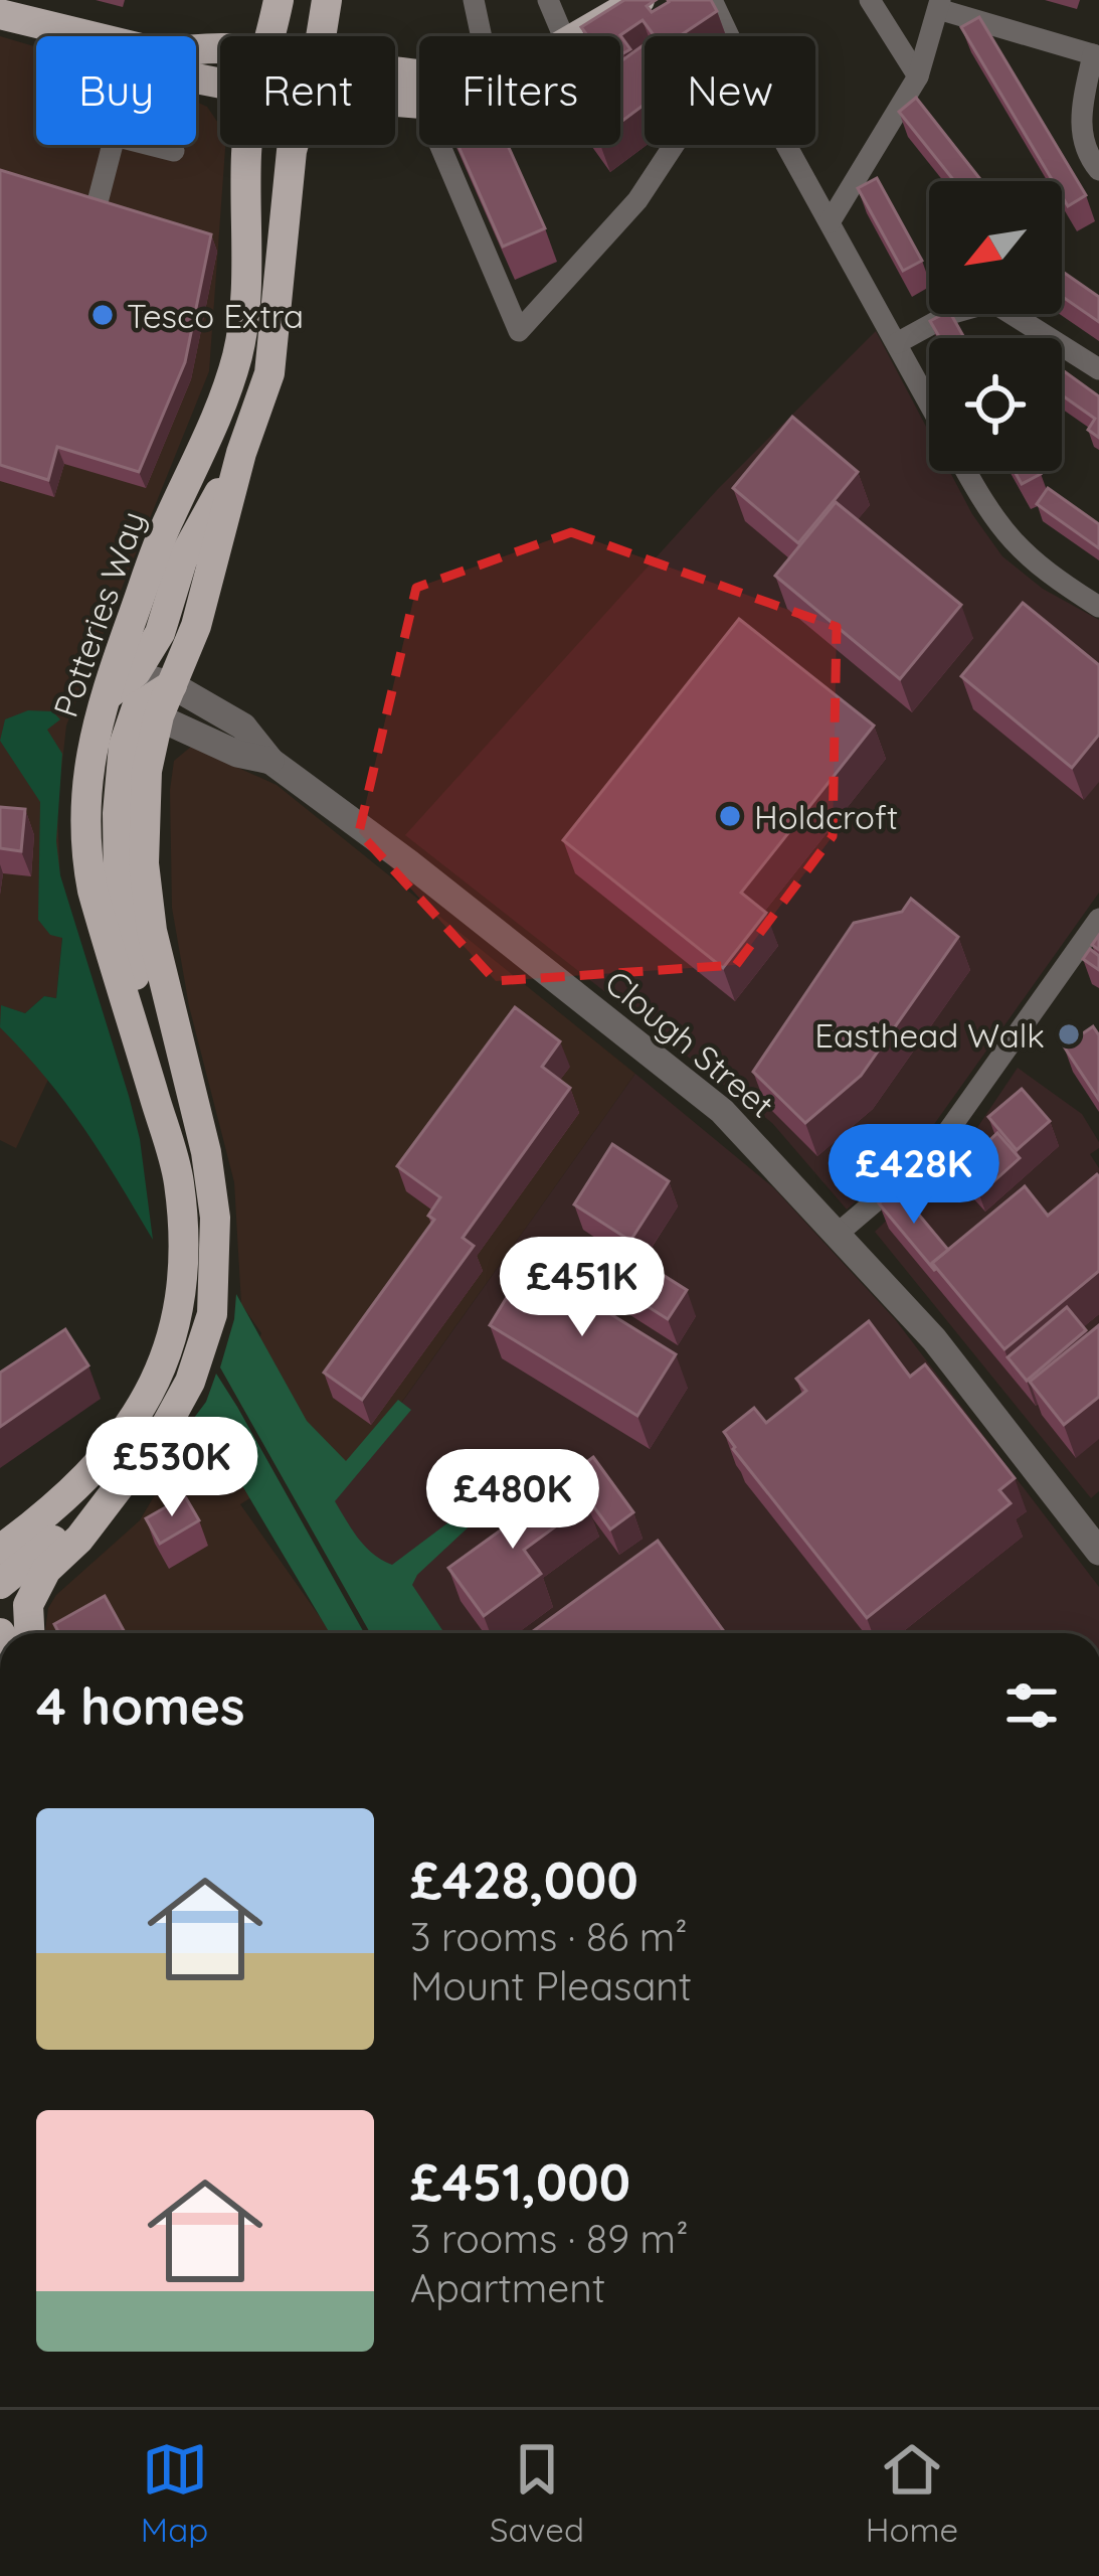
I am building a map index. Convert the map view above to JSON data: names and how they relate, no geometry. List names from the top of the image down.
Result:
{
  "streets": {
    "main road": ["Potteries Way"],
    "street": ["Clough Street"]
  },
  "crossings": [
    ["Potteries Way", "Clough Street"]
  ],
  "places": ["Tesco Extra", "Holdcroft", "Easthead Walk"],
  "north": "bottom left",
  "page": {
    "chip": [
      "Buy",
      "Rent",
      "Filters",
      "New"
    ],
    "price": [
      "£428K",
      "£451K",
      "£530K",
      "£480K"
    ],
    "heading": "4 homes",
    "list": [
      {
        "name": "£428,000",
        "note": "3 rooms · 86 m² · Mount Pleasant"
      },
      {
        "name": "£451,000",
        "note": "3 rooms · 89 m² · Apartment"
      }
    ],
    "tabs": ["Map", "Saved", "Home"]
  }
}
